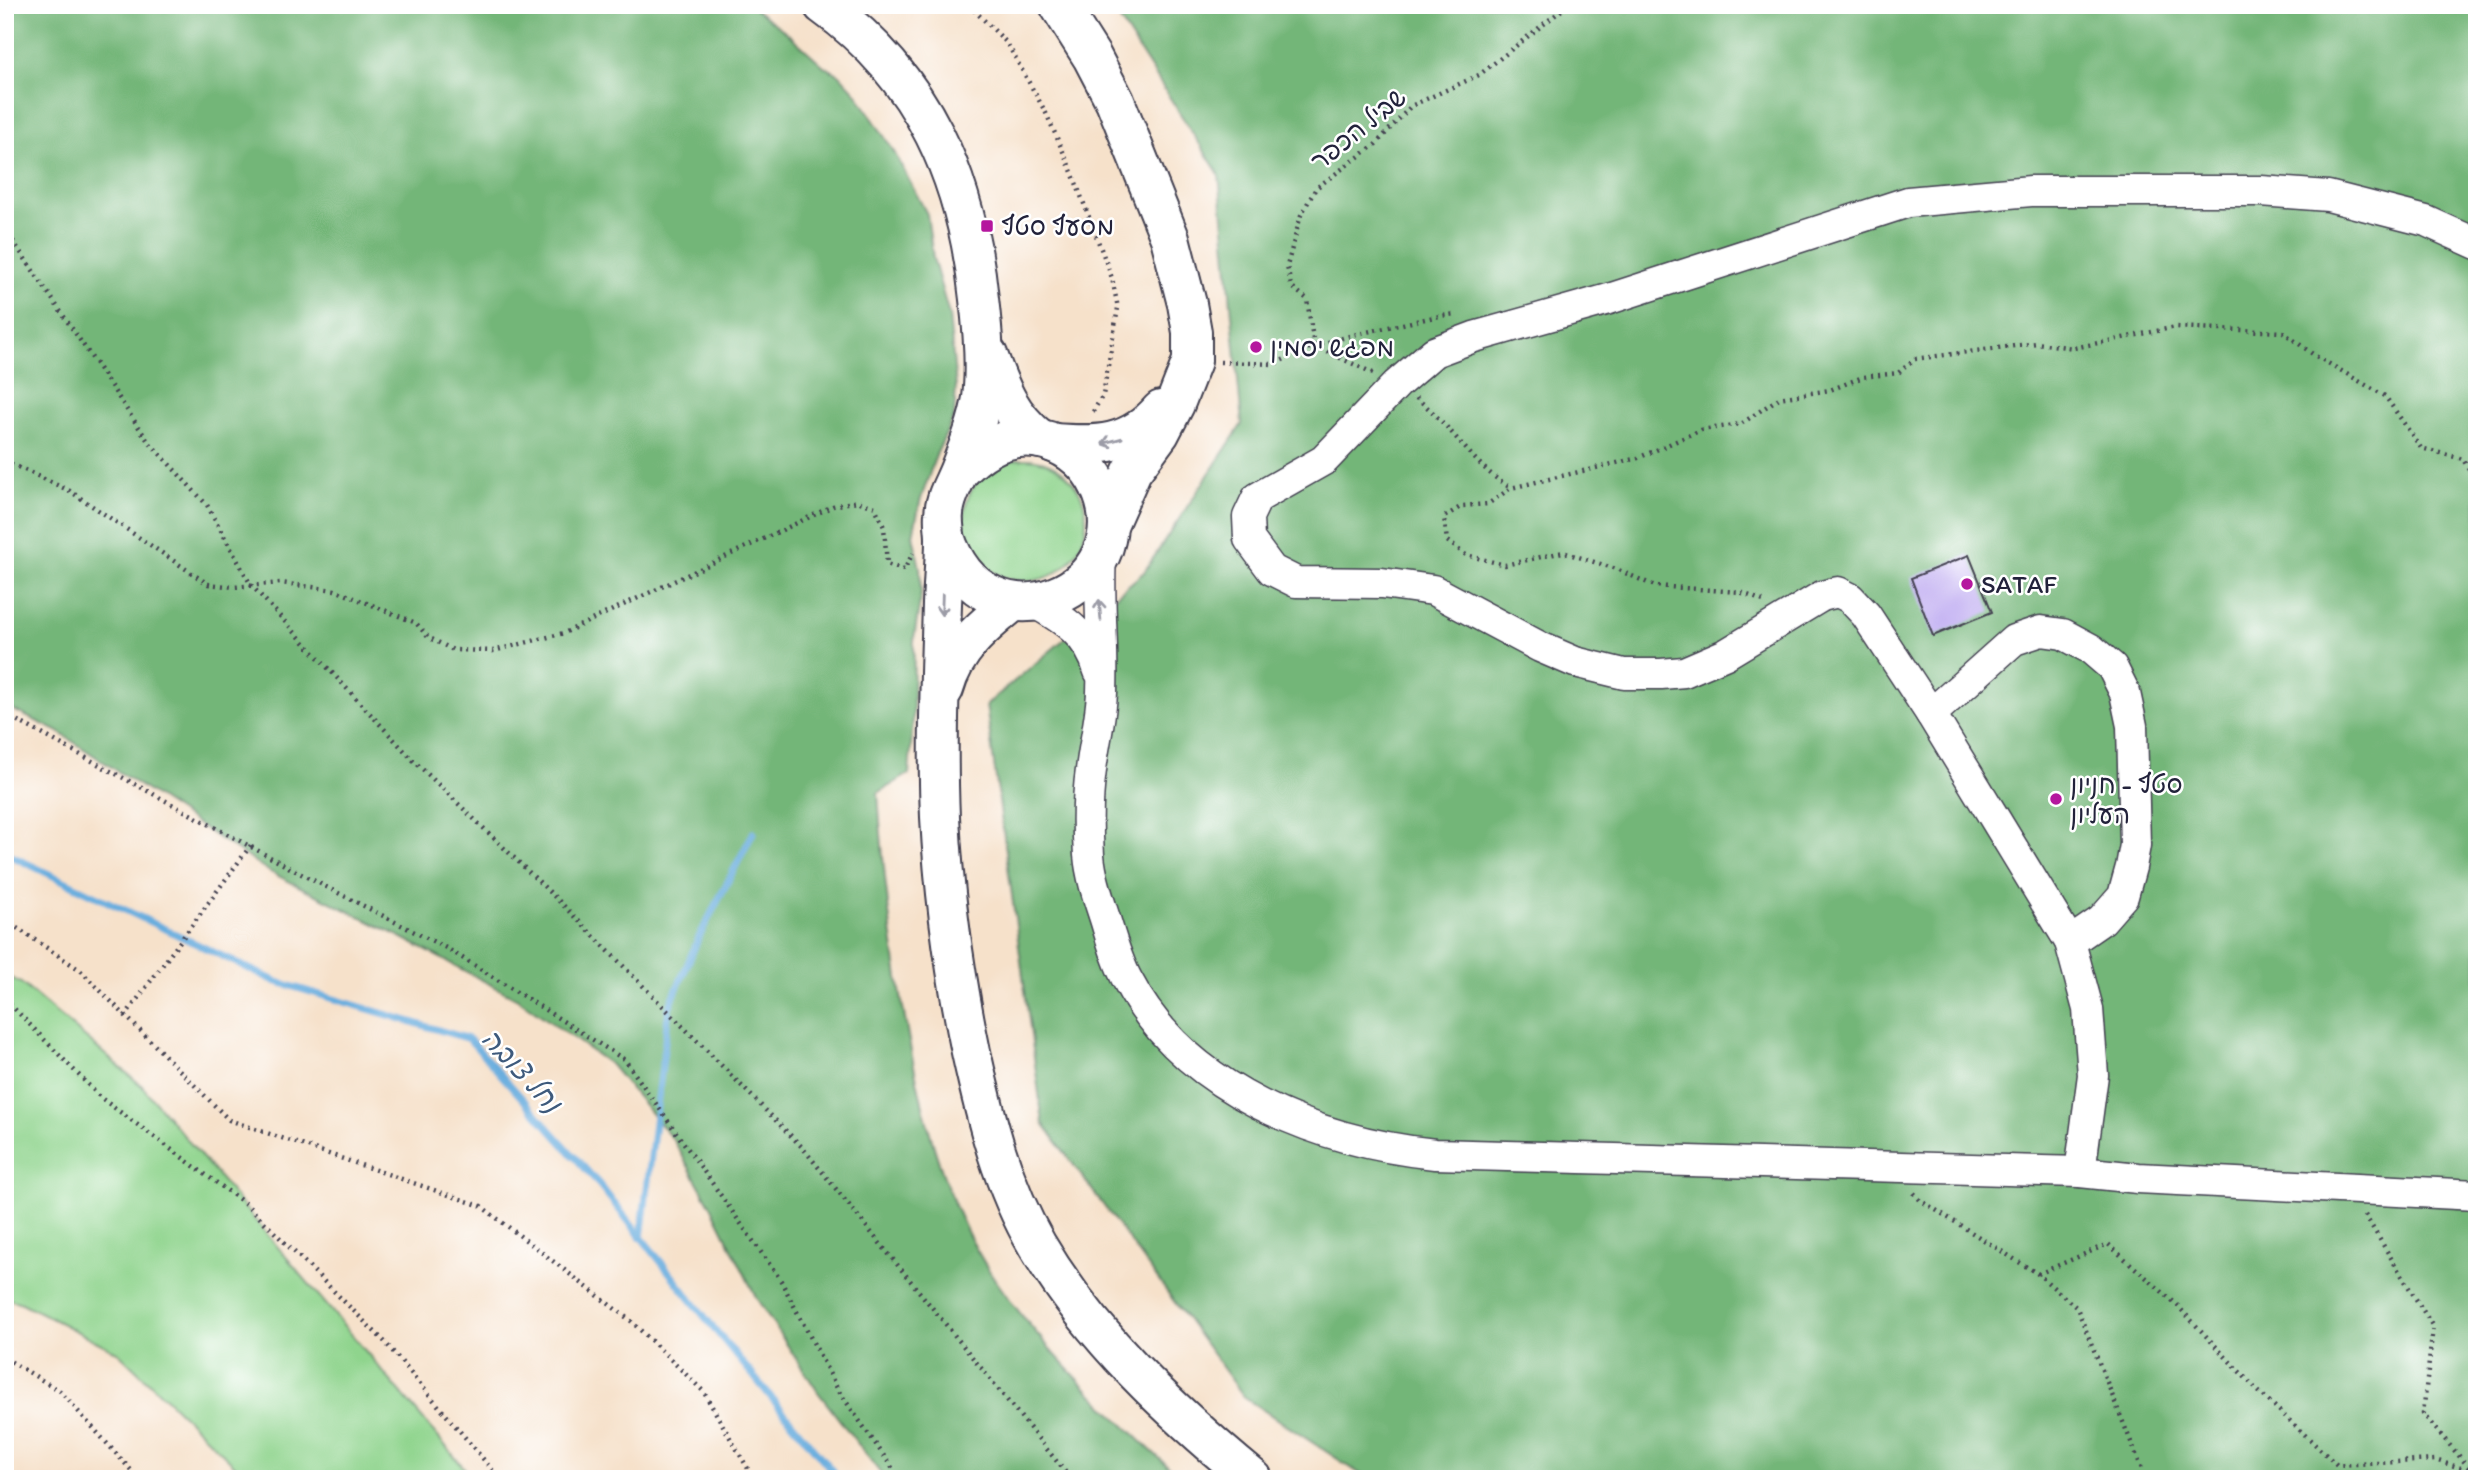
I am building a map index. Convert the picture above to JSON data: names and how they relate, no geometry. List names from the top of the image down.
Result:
{
  "streets": {
    "path": ["שביל הכפר"]
  },
  "water": ["נחל צובה"],
  "places": {
    "transit": ["מסעף סטף"],
    "other": ["מפגש יסמין", "SATAF", "סטף - חניון העליון"]
  }
}
